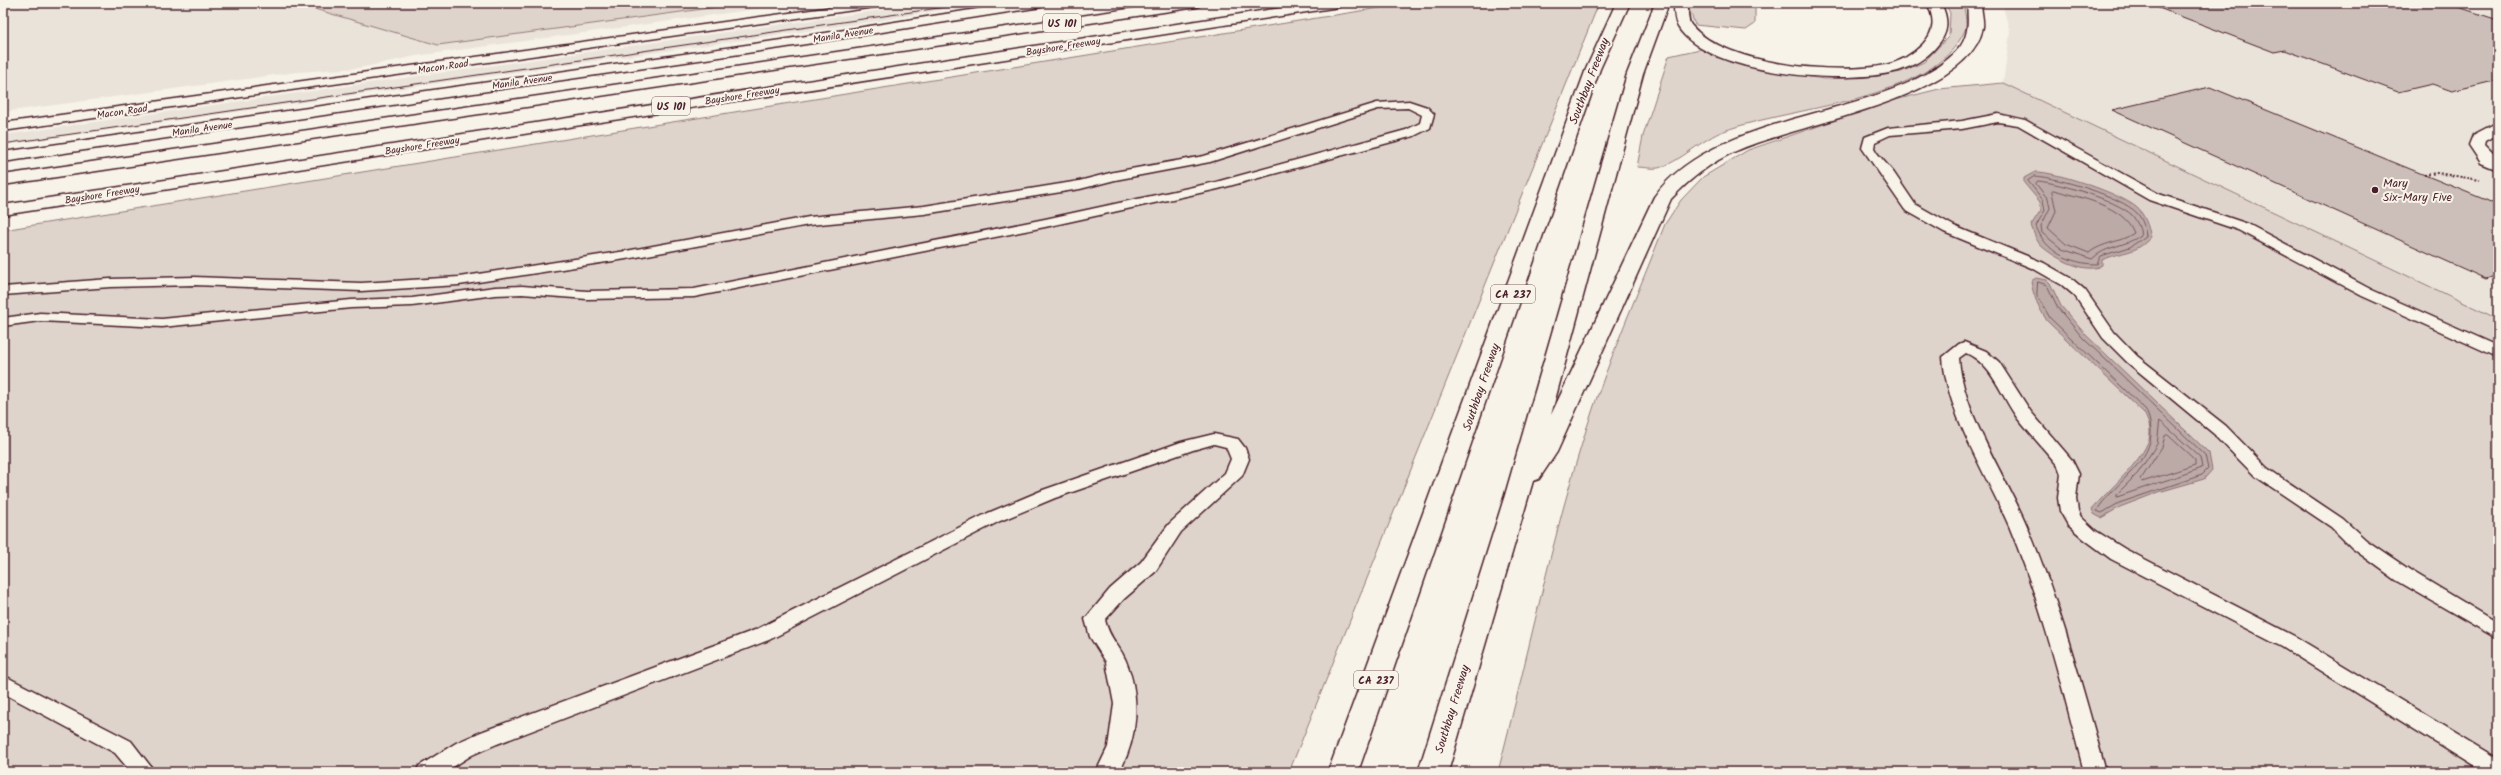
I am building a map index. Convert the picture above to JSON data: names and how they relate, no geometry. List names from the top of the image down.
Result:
{
  "streets": {
    "main road": [
      "US 101",
      "Manila Avenue",
      "Bayshore Freeway",
      "Southbay Freeway",
      "CA 237"
    ],
    "lane": ["Macon Road"]
  },
  "places": ["Mary Six-Mary Five"]
}
